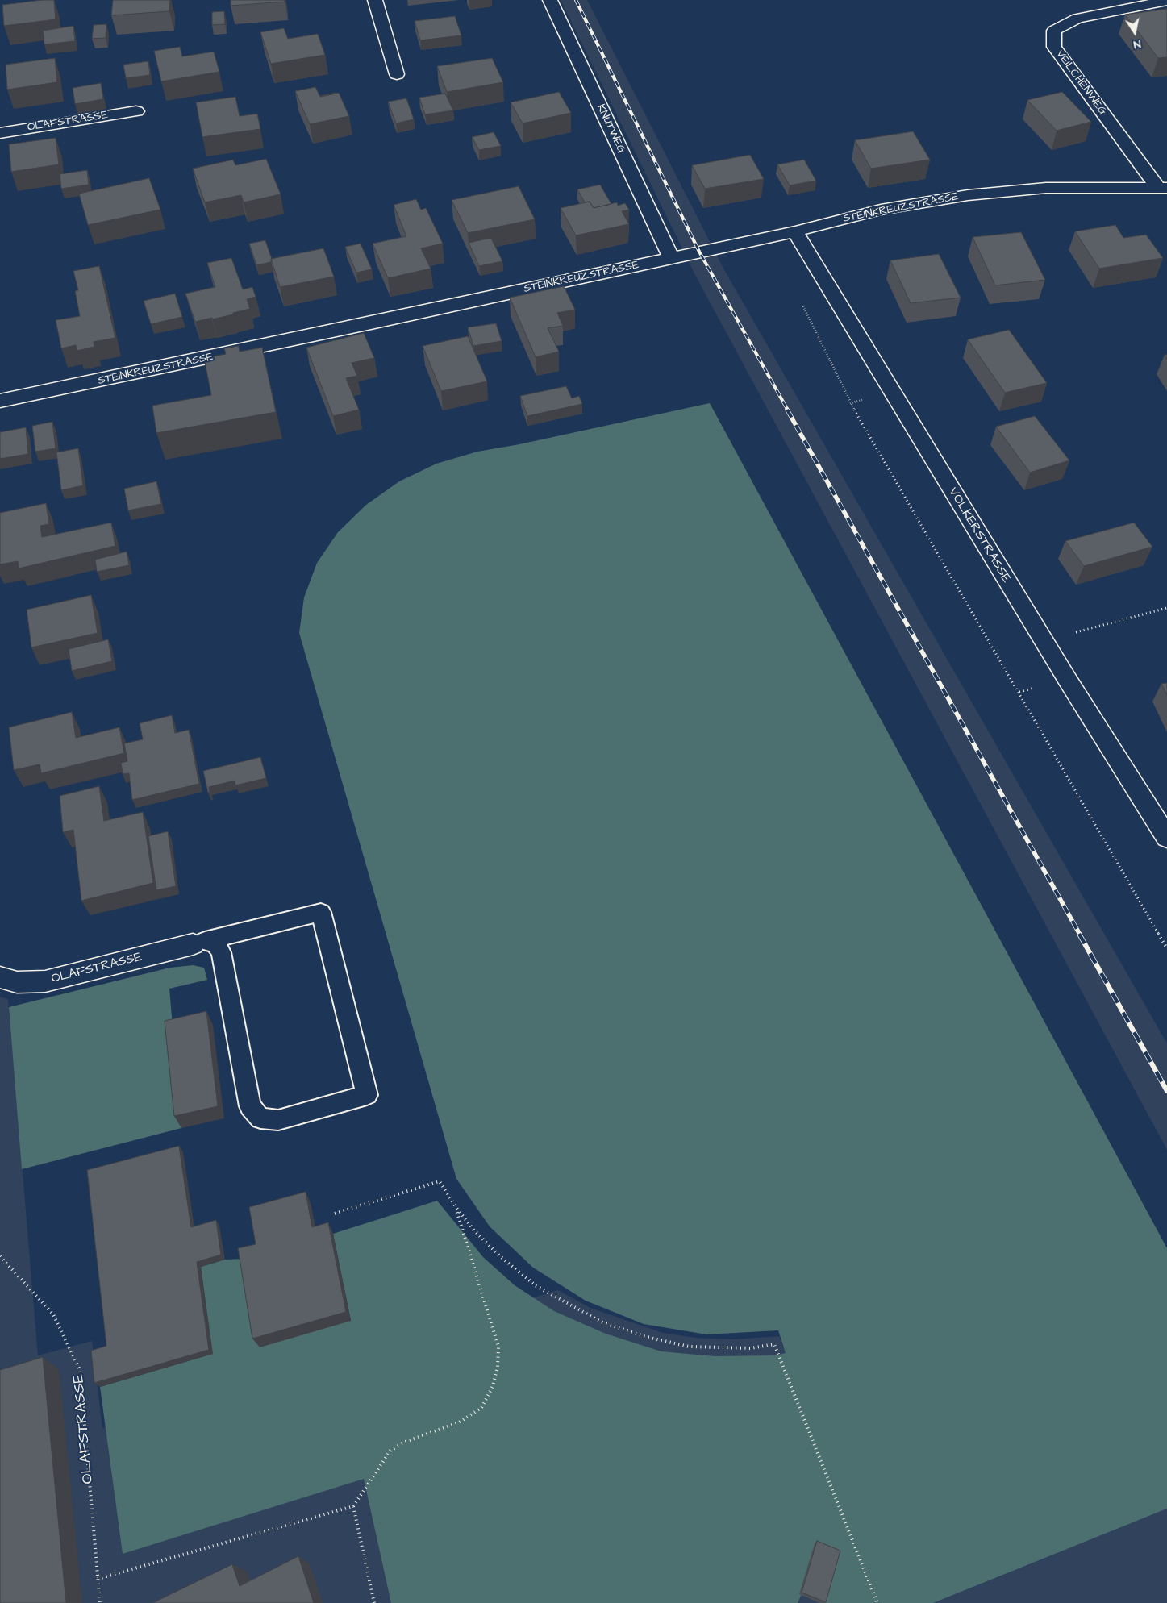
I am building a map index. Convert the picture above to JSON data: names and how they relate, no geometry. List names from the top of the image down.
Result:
{
  "streets": {
    "street": [
      "VEILCHENWEG",
      "OLAFSTRASSE",
      "KNUTWEG",
      "STEINKREUZSTRASSE",
      "VOLKERSTRASSE"
    ]
  },
  "crossings": [
    ["VEILCHENWEG", "STEINKREUZSTRASSE"],
    ["KNUTWEG", "STEINKREUZSTRASSE"],
    ["STEINKREUZSTRASSE", "VOLKERSTRASSE"]
  ],
  "north": "bottom"
}
